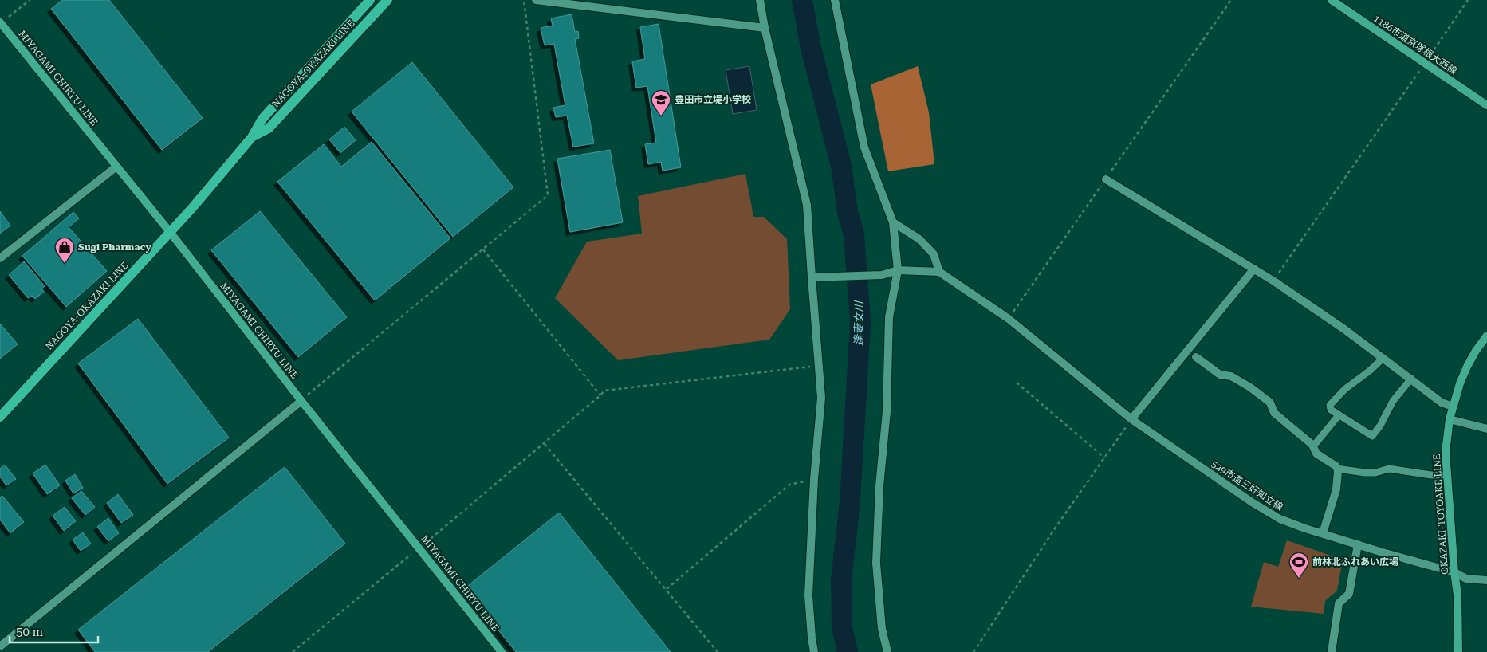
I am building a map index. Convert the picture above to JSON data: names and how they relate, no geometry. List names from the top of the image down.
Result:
{
  "streets": {
    "main road": [
      "1186市道京塚根大西線",
      "NAGOYA-OKAZAKI LINE",
      "MIYAGAMI CHIRYU LINE",
      "OKAZAKI-TOYOAKE LINE"
    ],
    "street": ["529市道三好知立線"]
  },
  "crossings": [
    ["NAGOYA-OKAZAKI LINE", "MIYAGAMI CHIRYU LINE"],
    ["529市道三好知立線", "OKAZAKI-TOYOAKE LINE"]
  ],
  "water": ["逢妻女川"],
  "places": {
    "school or university": ["豊田市立堤小学校"],
    "shop": ["Sugi Pharmacy"],
    "sports": ["前林北ふれあい広場"]
  },
  "scale_bar": "50 m"
}
